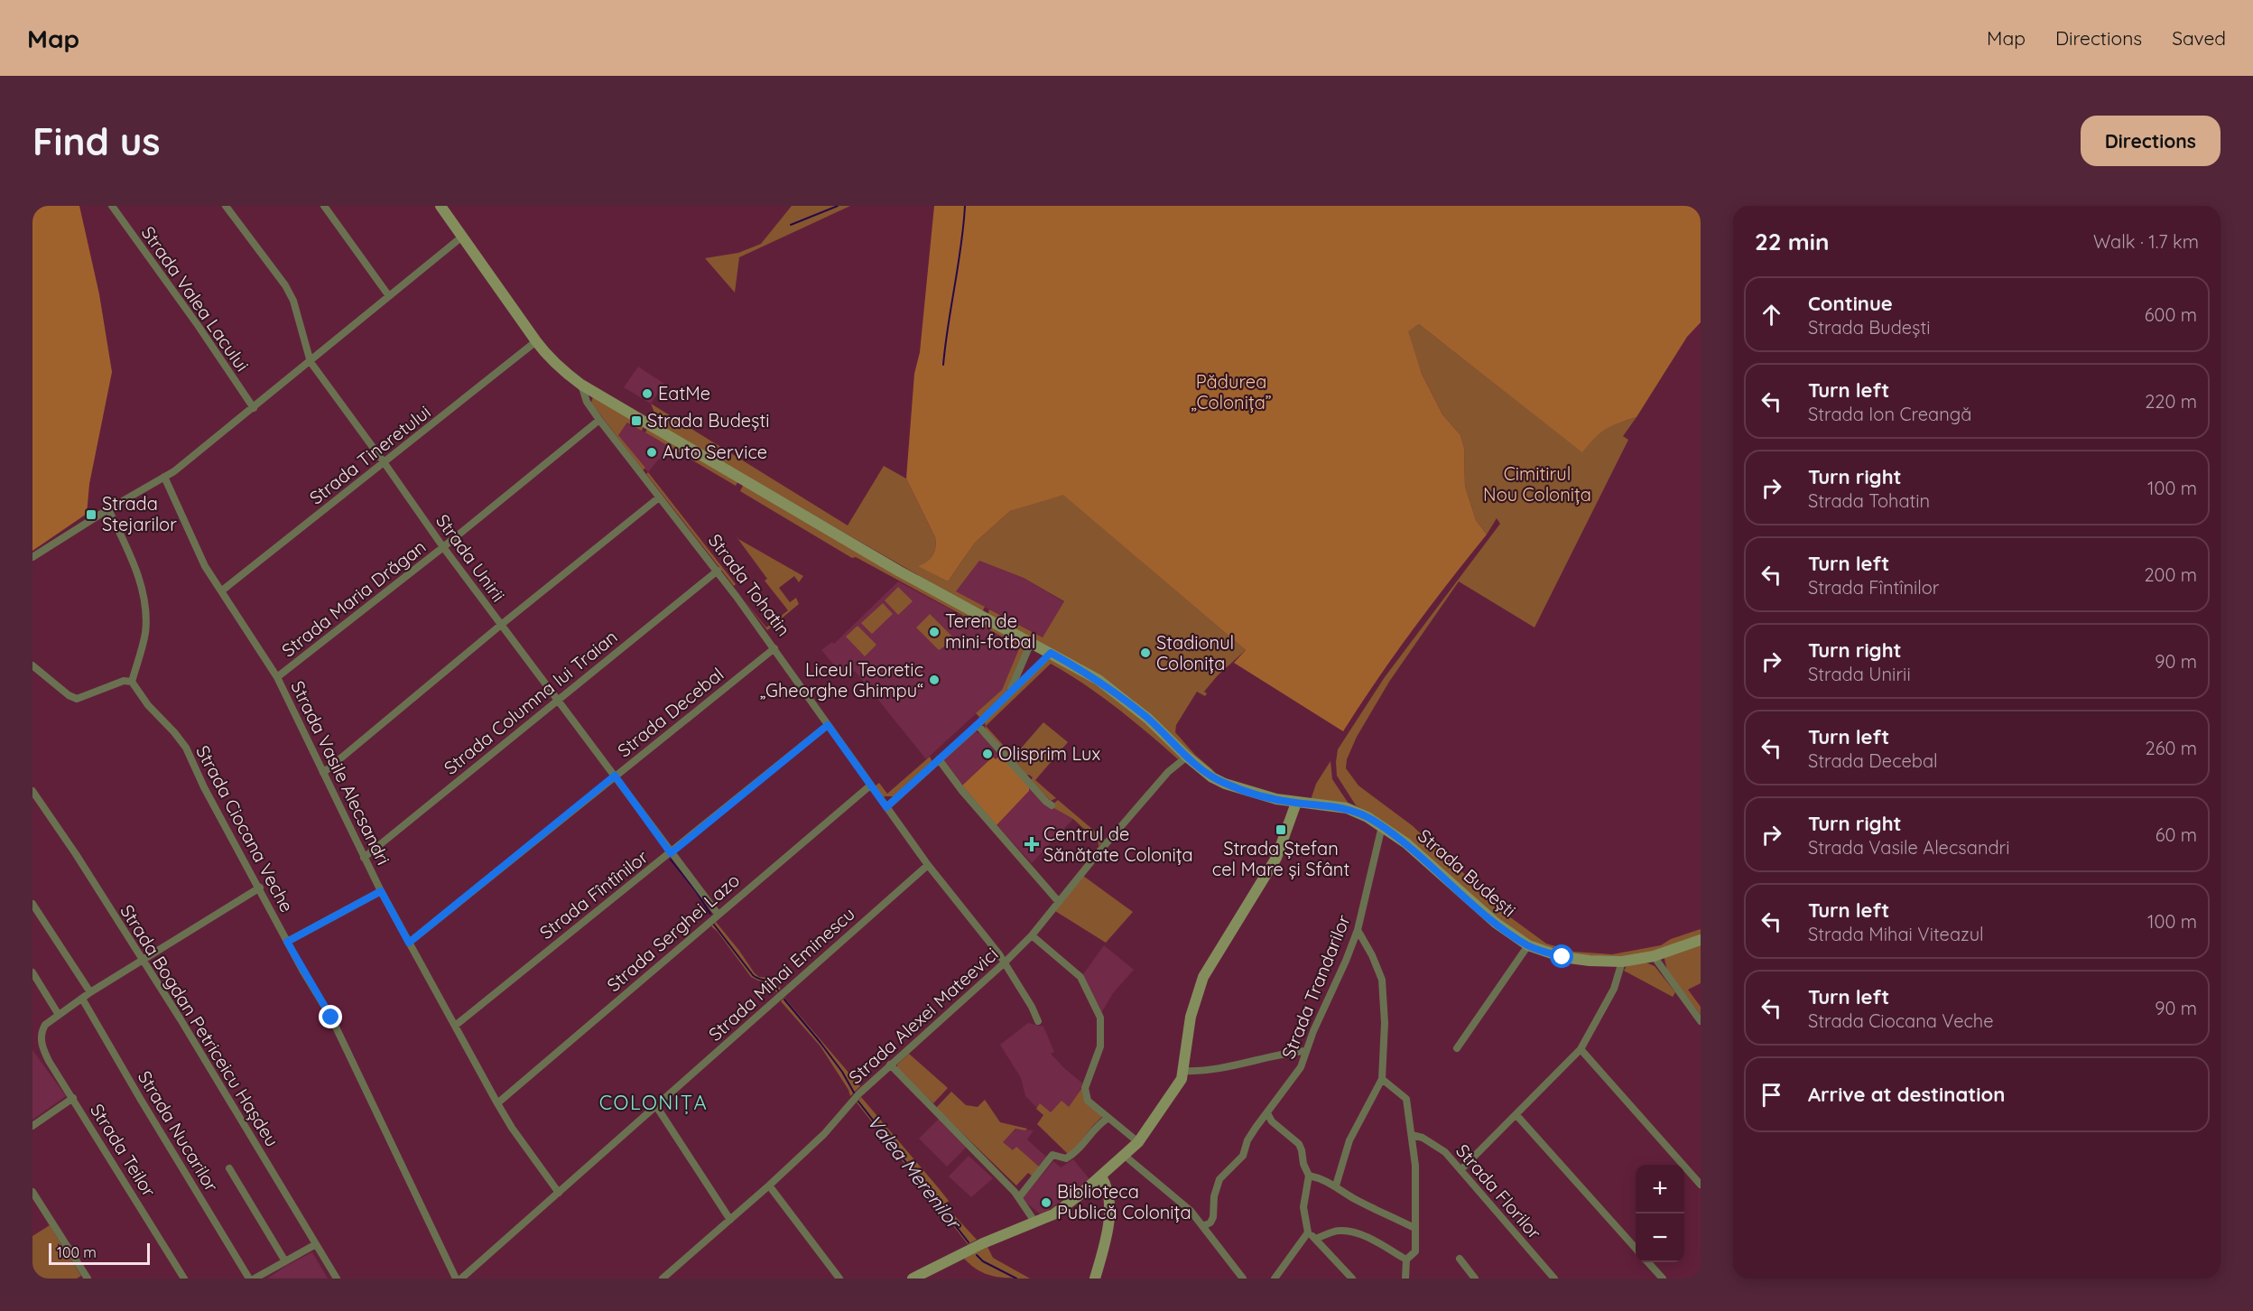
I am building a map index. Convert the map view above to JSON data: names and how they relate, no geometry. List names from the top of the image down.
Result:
{
  "streets": {
    "street": [
      "Strada Valea Lacului",
      "Strada Tineretului",
      "Strada Unirii",
      "Strada Tohatin",
      "Strada Maria Drăgan",
      "Strada Columna lui Traian",
      "Strada Decebal",
      "Strada Vasile Alecsandri",
      "Strada Ciocana Veche",
      "Strada Budești",
      "Strada Fîntînilor",
      "Strada Serghei Lazo",
      "Strada Mihai Eminescu",
      "Strada Trandarilor",
      "Strada Alexei Mateevici",
      "Strada Bogdan Petriceicu Hașdeu",
      "Strada Nucarilor",
      "Strada Teilor",
      "Strada Florilor"
    ]
  },
  "crossings": [
    ["Strada Tineretului", "Strada Unirii"],
    ["Strada Tineretului", "Strada Tohatin"],
    ["Strada Tineretului", "Strada Vasile Alecsandri"],
    ["Strada Unirii", "Strada Maria Drăgan"],
    ["Strada Unirii", "Strada Columna lui Traian"],
    ["Strada Unirii", "Strada Decebal"],
    ["Strada Unirii", "Strada Fîntînilor"],
    ["Strada Unirii", "Strada Serghei Lazo"],
    ["Strada Tohatin", "Strada Maria Drăgan"],
    ["Strada Tohatin", "Strada Columna lui Traian"],
    ["Strada Tohatin", "Strada Decebal"],
    ["Strada Tohatin", "Strada Budești"],
    ["Strada Tohatin", "Strada Fîntînilor"],
    ["Strada Tohatin", "Strada Serghei Lazo"],
    ["Strada Tohatin", "Strada Mihai Eminescu"],
    ["Strada Tohatin", "Strada Alexei Mateevici"],
    ["Strada Maria Drăgan", "Strada Vasile Alecsandri"],
    ["Strada Columna lui Traian", "Strada Vasile Alecsandri"],
    ["Strada Decebal", "Strada Vasile Alecsandri"],
    ["Strada Vasile Alecsandri", "Strada Fîntînilor"],
    ["Strada Vasile Alecsandri", "Strada Serghei Lazo"],
    ["Strada Vasile Alecsandri", "Strada Mihai Eminescu"],
    ["Strada Budești", "Strada Trandarilor"],
    ["Strada Budești", "Strada Alexei Mateevici"]
  ],
  "districts": ["COLONIȚA"],
  "water": ["Valea Merenilor"],
  "parks": ["Pădurea „Colonița”", "Cimitirul Nou Colonița"],
  "places": {
    "other": [
      "EatMe",
      "Auto Service",
      "Teren de mini-fotbal",
      "Stadionul Colonița",
      "Liceul Teoretic „Gheorghe Ghimpu“",
      "Olisprim Lux",
      "Biblioteca Publică Colonița"
    ],
    "transit": ["Strada Budești", "Strada Stejarilor", "Strada Ștefan cel Mare și Sfânt"],
    "health": ["Centrul de Sănătate Colonița"]
  },
  "scale_bar": "100 m",
  "page": {
    "header": "Map",
    "nav": ["Map", "Directions", "Saved"],
    "buttons": "Directions",
    "title": "Find us",
    "heading": ["22 min", "Walk · 1.7 km"],
    "list": [
      ["Continue", "Strada Budești", "600 m"],
      ["Turn left", "Strada Ion Creangă", "220 m"],
      ["Turn right", "Strada Tohatin", "100 m"],
      ["Turn left", "Strada Fîntînilor", "200 m"],
      ["Turn right", "Strada Unirii", "90 m"],
      ["Turn left", "Strada Decebal", "260 m"],
      ["Turn right", "Strada Vasile Alecsandri", "60 m"],
      ["Turn left", "Strada Mihai Viteazul", "100 m"],
      ["Turn left", "Strada Ciocana Veche", "90 m"],
      "Arrive at destination"
    ],
    "map_buttons": ["+", "−"],
    "scale": "100 m"
  }
}
